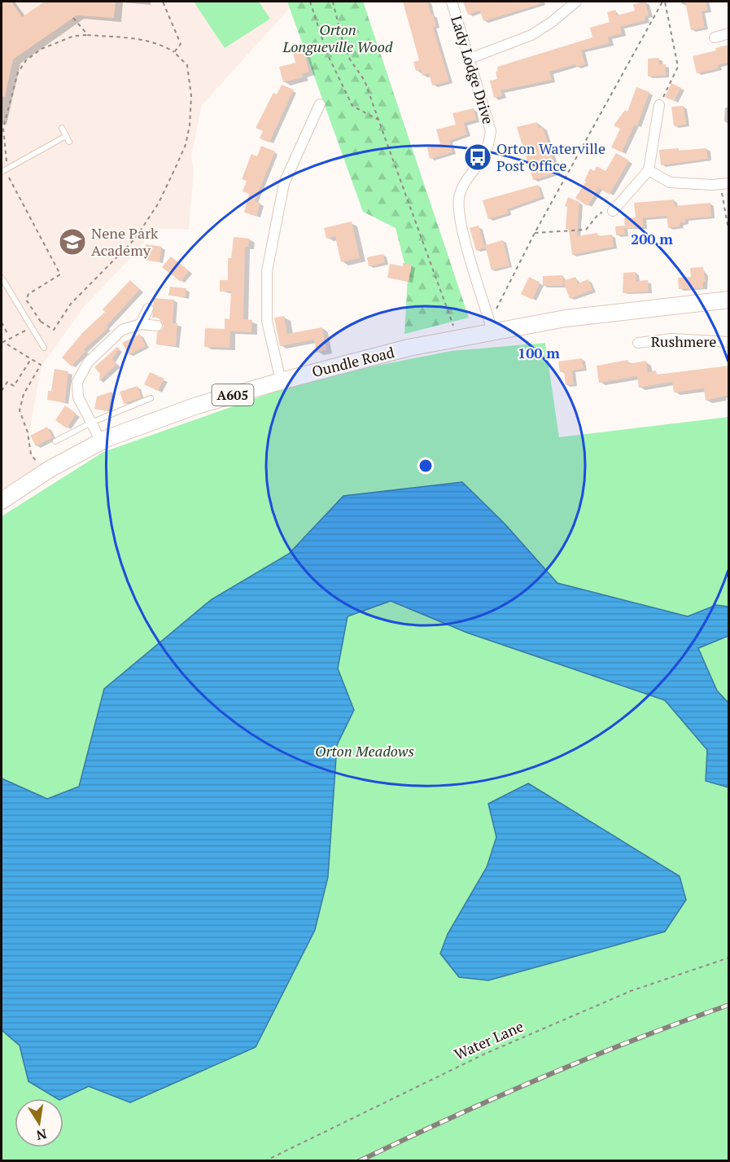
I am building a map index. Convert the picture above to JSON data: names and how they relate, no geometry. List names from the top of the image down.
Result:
{
  "streets": {
    "main road": ["Oundle Road", "A605"],
    "street": ["Lady Lodge Drive", "Rushmere"],
    "path": ["Water Lane"]
  },
  "crossings": [
    ["Lady Lodge Drive", "Oundle Road"]
  ],
  "parks": ["Orton Longueville Wood", "Orton Meadows"],
  "places": {
    "bus stop": ["Orton Waterville Post Office"],
    "school or university": ["Nene Park Academy"]
  },
  "north": "bottom",
  "rings": ["200 m", "100 m"]
}
